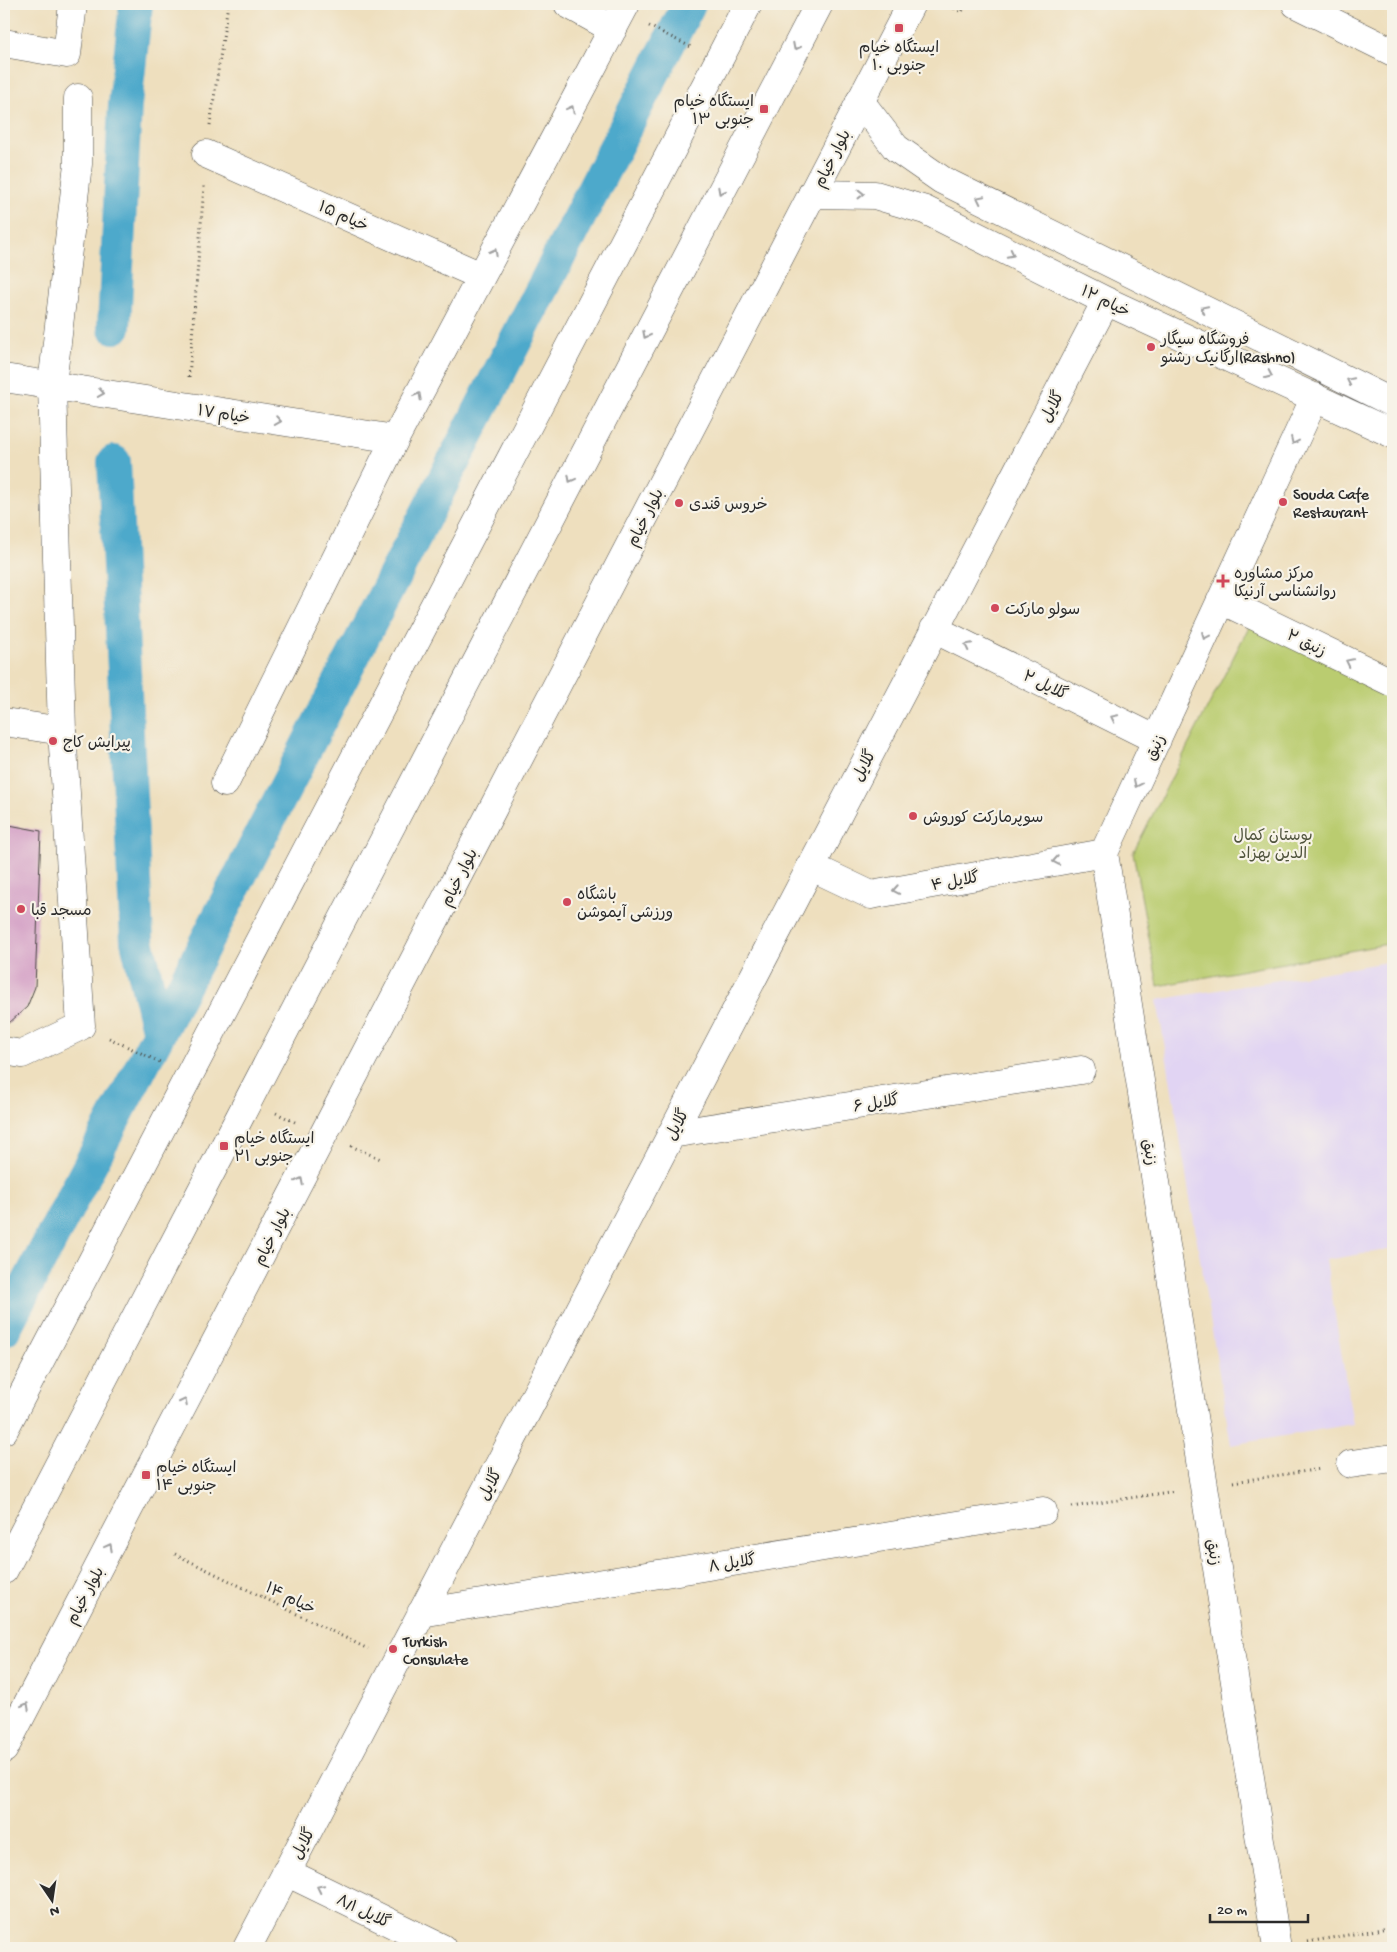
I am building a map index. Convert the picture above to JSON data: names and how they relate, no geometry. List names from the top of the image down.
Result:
{
  "streets": {
    "street": [
      "بلوار خیام",
      "خیام ۱۵",
      "خیام ۱۲",
      "گلایل",
      "خیام ۱۷",
      "زنبق ۲",
      "گلایل ۲",
      "زنبق",
      "گلایل ۴",
      "گلایل ۶",
      "گلایل ۸",
      "گلایل ۸/۱"
    ],
    "path": ["خیام ۱۴"]
  },
  "crossings": [
    ["بلوار خیام", "خیام ۱۲"],
    ["خیام ۱۲", "گلایل"],
    ["خیام ۱۲", "زنبق"],
    ["گلایل", "گلایل ۲"],
    ["گلایل", "گلایل ۴"],
    ["گلایل", "گلایل ۶"],
    ["گلایل", "گلایل ۸"],
    ["گلایل", "خیام ۱۴"],
    ["گلایل", "گلایل ۸/۱"],
    ["زنبق ۲", "زنبق"],
    ["گلایل ۲", "زنبق"],
    ["زنبق", "گلایل ۴"]
  ],
  "one_way": [
    "خیام ۱۷",
    "زنبق ۲",
    "گلایل ۲",
    "گلایل ۴",
    "گلایل ۸/۱"
  ],
  "parks": ["بوستان کمال الدین بهزاد"],
  "places": {
    "transit": [
      "ایستگاه خیام جنوبی ۱۰",
      "ایستگاه خیام جنوبی ۱۳",
      "ایستگاه خیام جنوبی ۲۱",
      "ایستگاه خیام جنوبی ۱۴"
    ],
    "other": [
      "فروشگاه سیگار ارگانیک رشنو(Rashno)",
      "Souda Cafe Restaurant",
      "خروس قندی",
      "سولو مارکت",
      "پیرایش کاج",
      "سوپرمارکت کوروش",
      "باشگاه ورزشی آیموشن",
      "مسجد قبا",
      "Turkish Consulate"
    ],
    "health": ["مرکز مشاوره روانشناسی آرنیکا"]
  },
  "scale_bar": "20 m",
  "north": "bottom"
}
